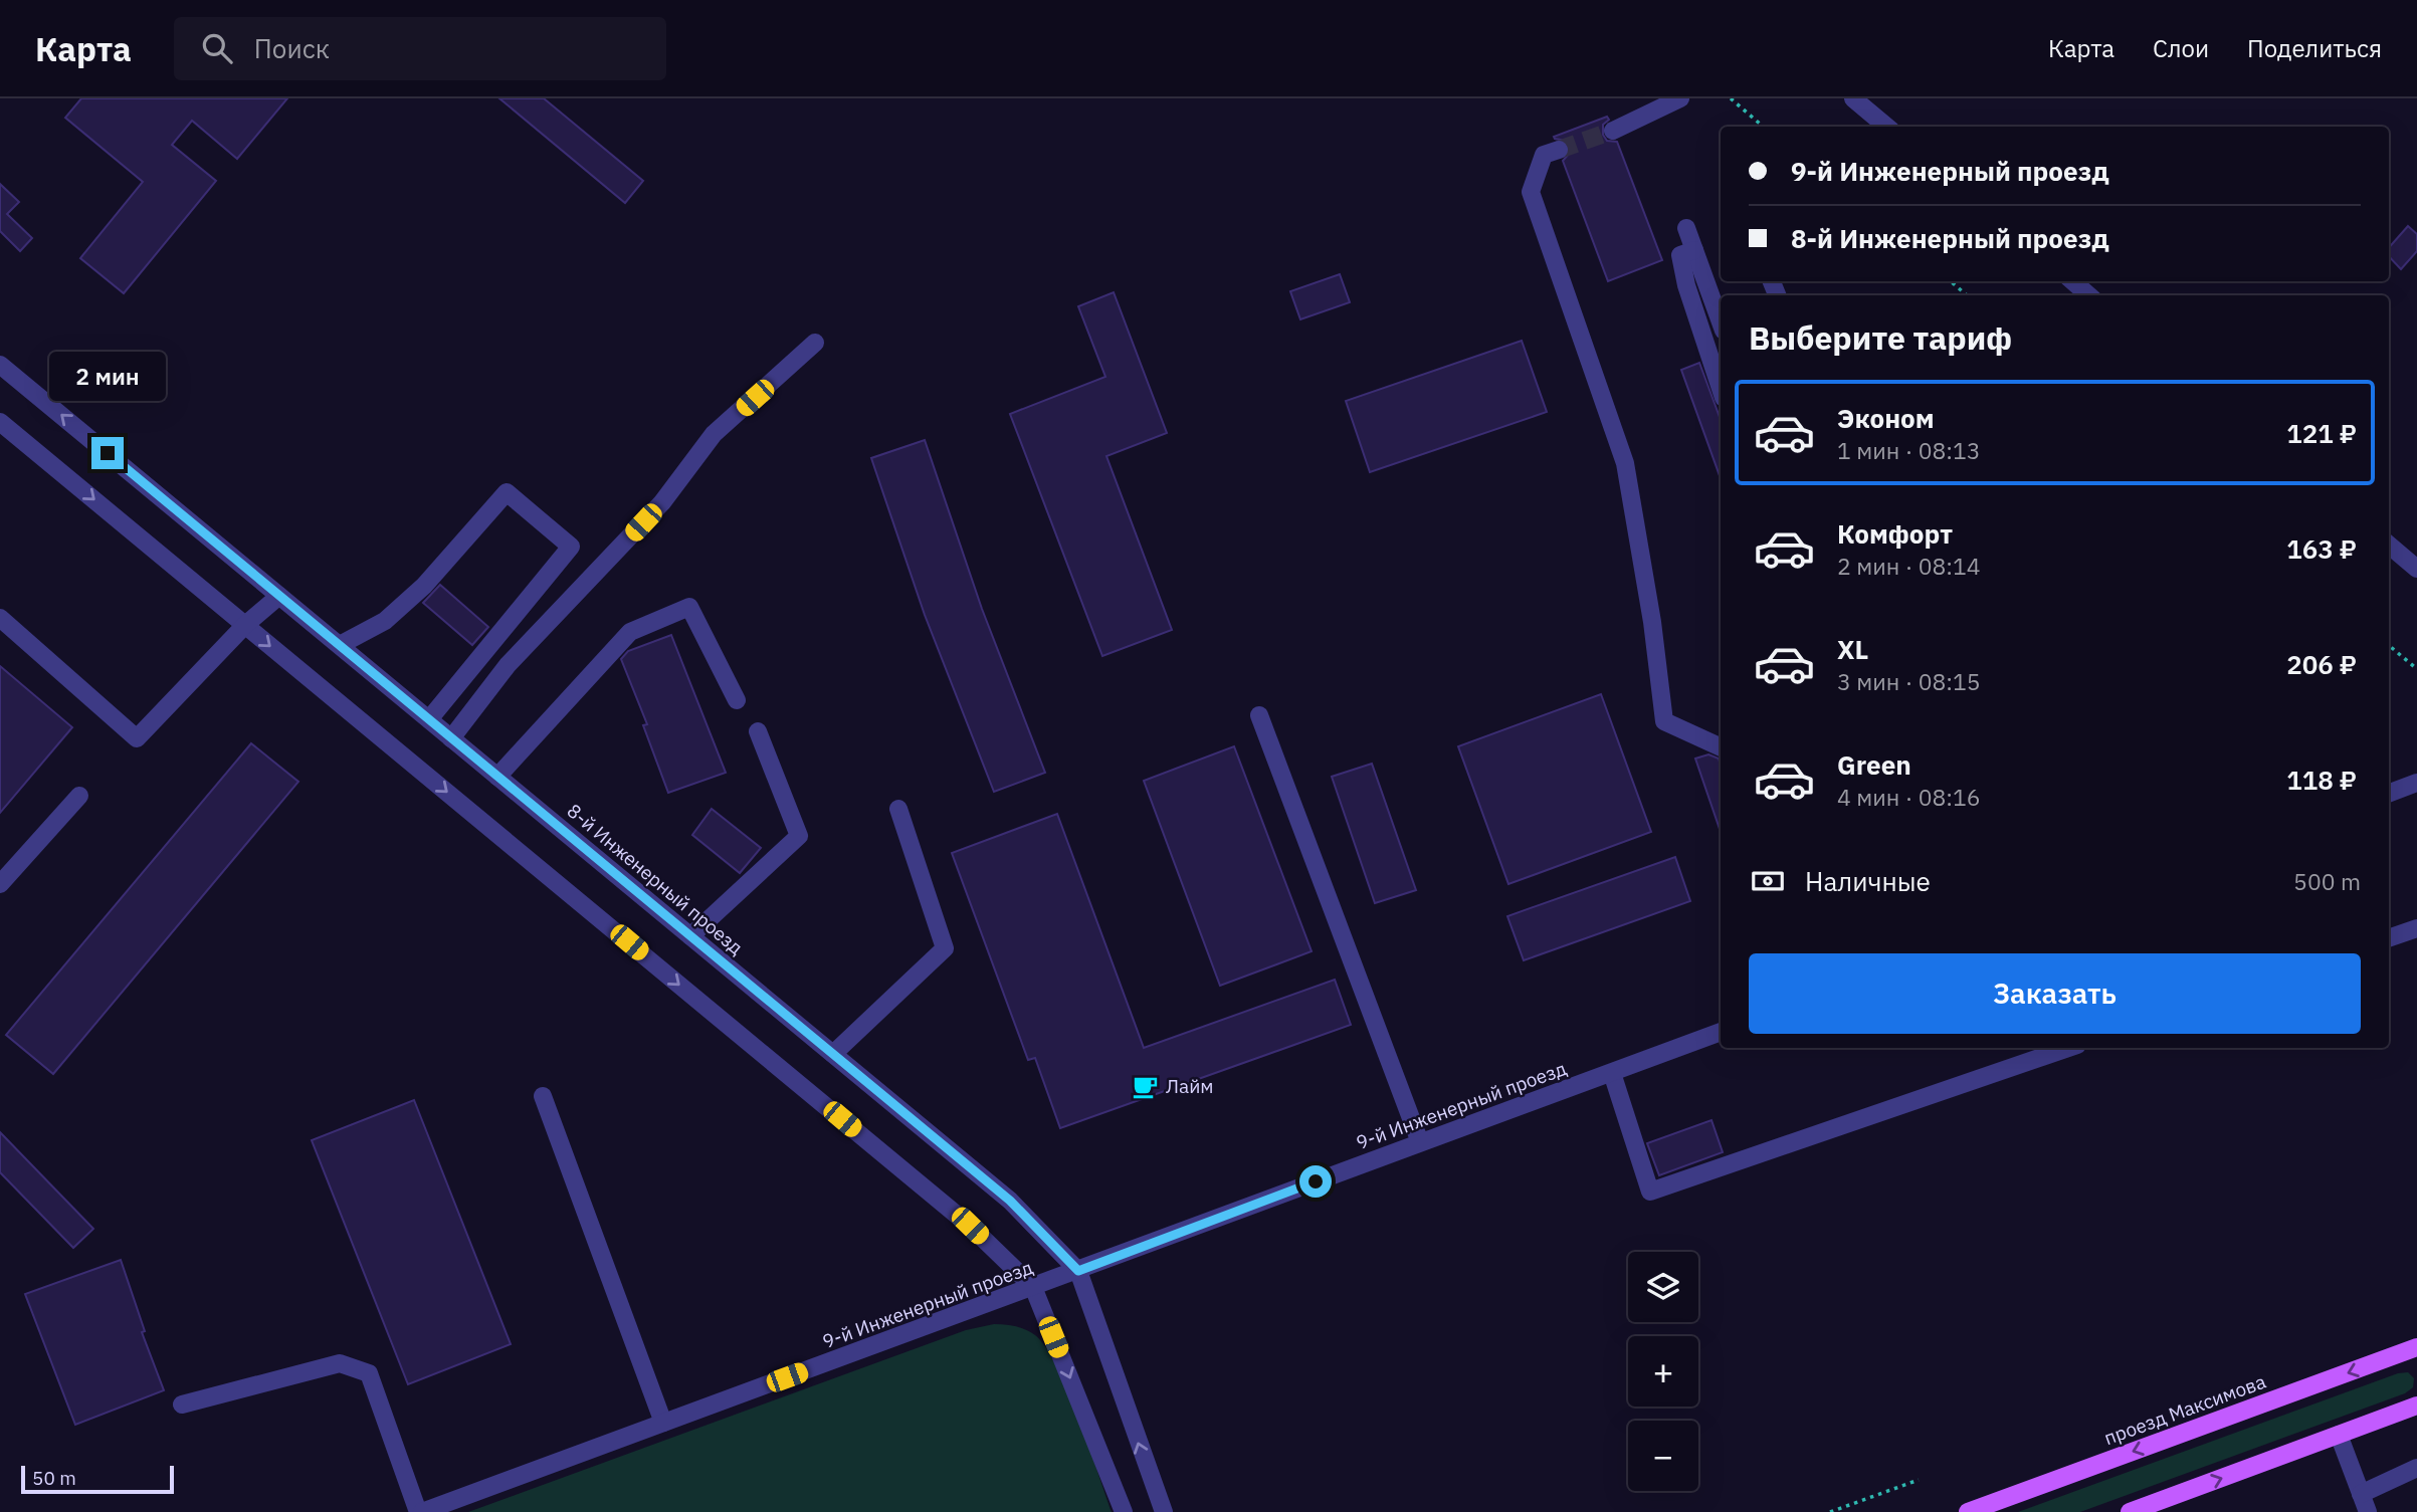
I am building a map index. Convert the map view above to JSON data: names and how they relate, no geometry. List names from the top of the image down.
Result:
{
  "streets": {
    "main road": ["проезд Максимова"],
    "street": ["8-й Инженерный проезд", "9-й Инженерный проезд"]
  },
  "crossings": [
    ["8-й Инженерный проезд", "9-й Инженерный проезд"]
  ],
  "places": {
    "cafe": ["Лайм"]
  },
  "scale_bar": "50 m",
  "page": {
    "header": "Карта",
    "search": "Поиск",
    "nav": ["Карта", "Слои", "Поделиться"],
    "banner": ["9-й Инженерный проезд", "8-й Инженерный проезд"],
    "heading": "Выберите тариф",
    "bubble": "2 мин",
    "list": [
      {
        "name": "Эконом",
        "note": "1 мин · 08:13",
        "value": "121 ₽"
      },
      {
        "name": "Комфорт",
        "note": "2 мин · 08:14",
        "value": "163 ₽"
      },
      {
        "name": "XL",
        "note": "3 мин · 08:15",
        "value": "206 ₽"
      },
      {
        "name": "Green",
        "note": "4 мин · 08:16",
        "value": "118 ₽"
      }
    ],
    "pay": ["Наличные", "500 m"],
    "buttons": "Заказать",
    "map_buttons": ["+", "−"],
    "scale": "50 m"
  }
}
